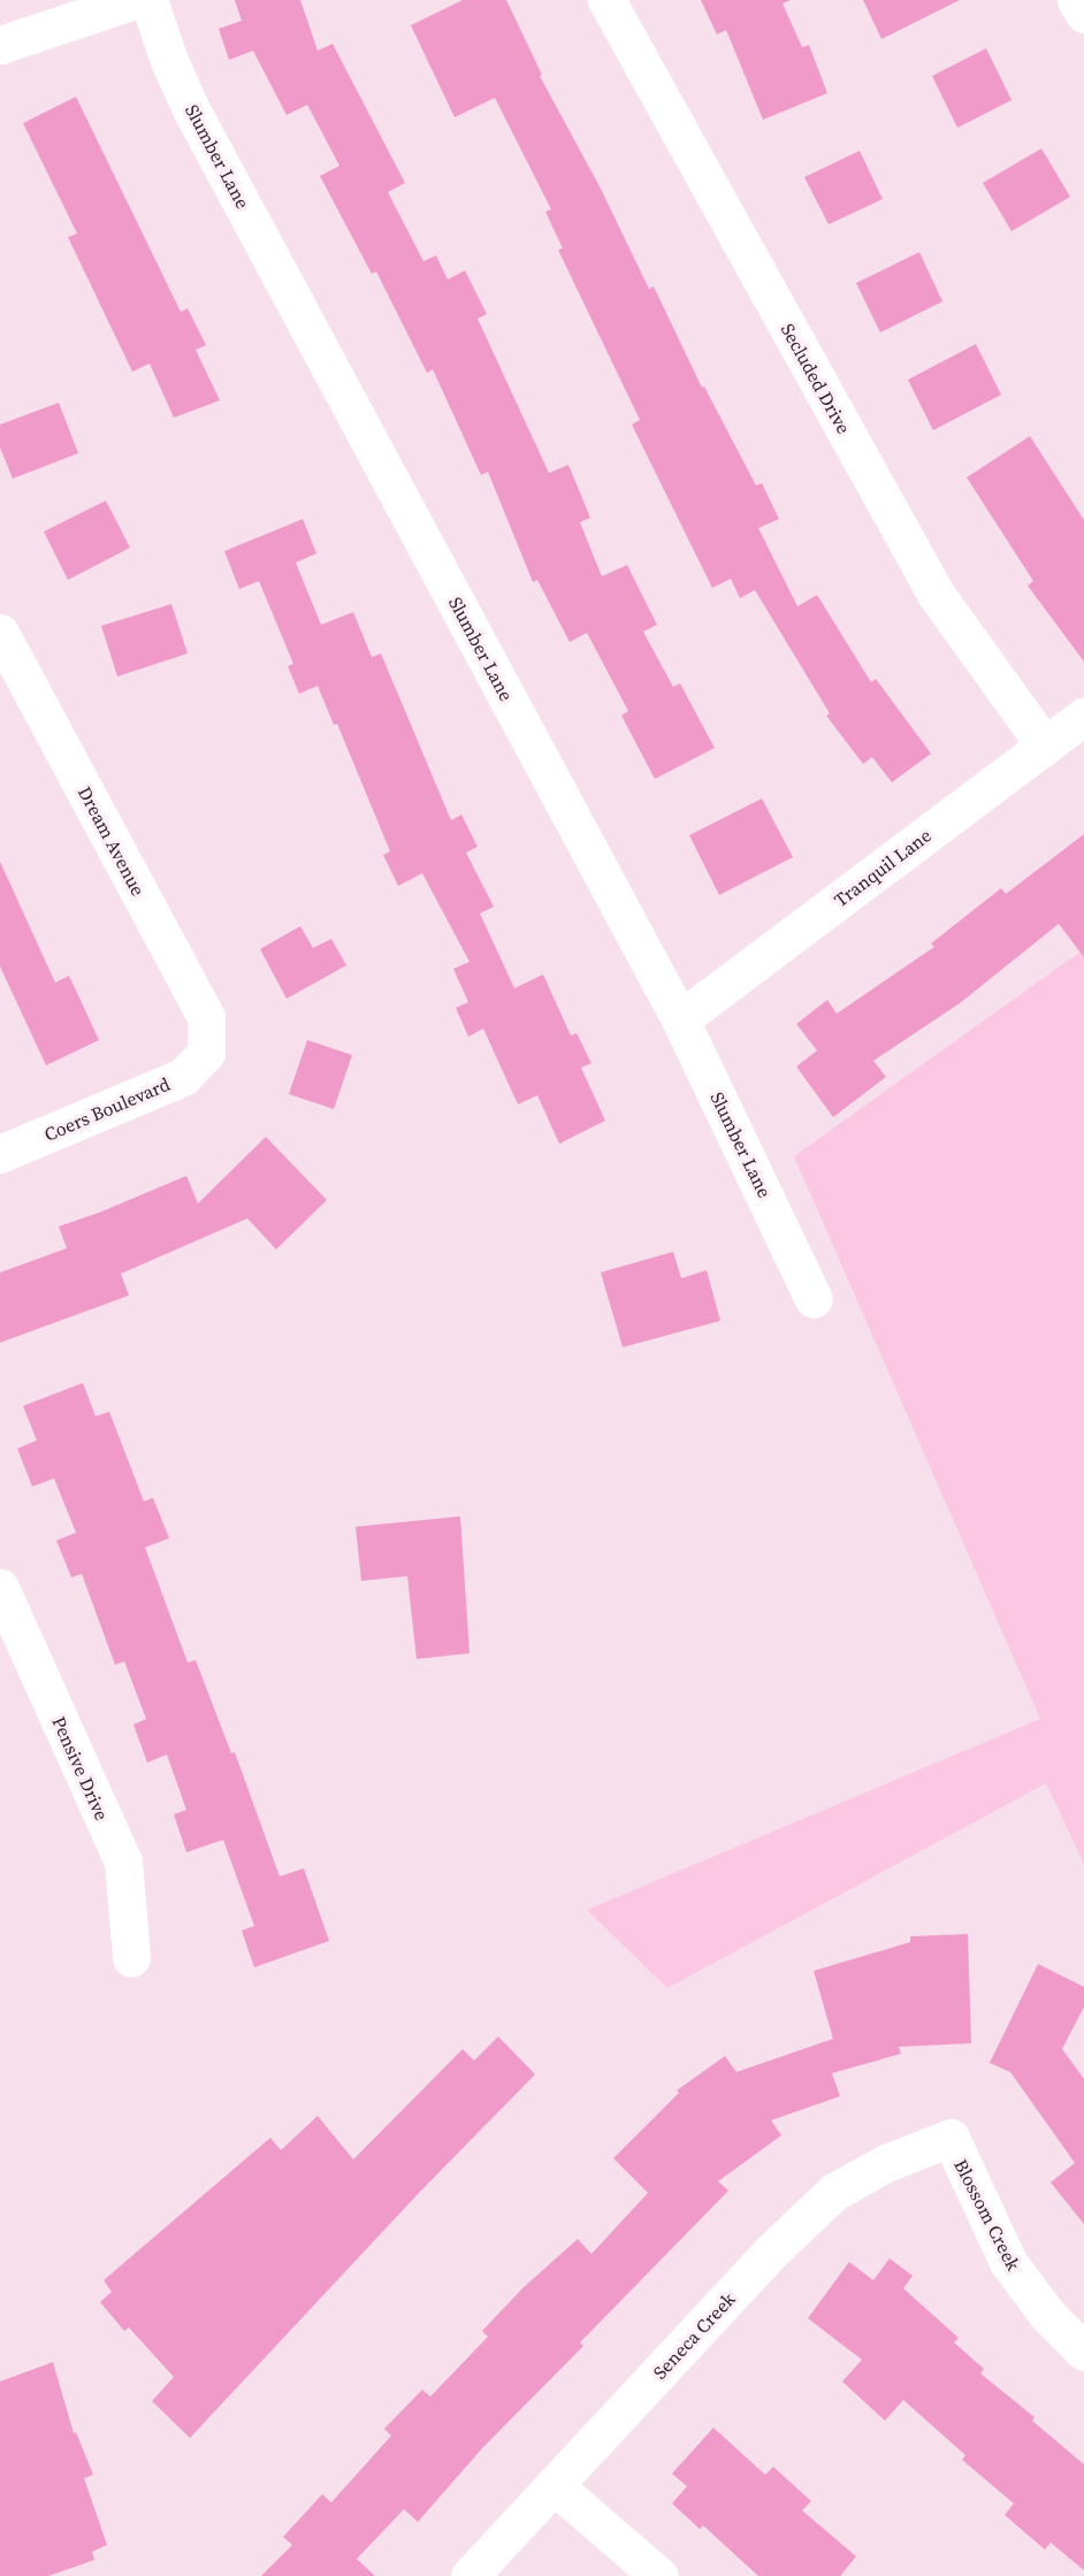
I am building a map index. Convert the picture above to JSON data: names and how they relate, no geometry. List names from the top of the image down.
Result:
{
  "streets": {
    "street": [
      "Slumber Lane",
      "Secluded Drive",
      "Dream Avenue",
      "Tranquil Lane",
      "Coers Boulevard",
      "Pensive Drive",
      "Blossom Creek",
      "Seneca Creek"
    ]
  },
  "crossings": [
    ["Slumber Lane", "Tranquil Lane"],
    ["Secluded Drive", "Tranquil Lane"],
    ["Dream Avenue", "Coers Boulevard"],
    ["Blossom Creek", "Seneca Creek"]
  ]
}
